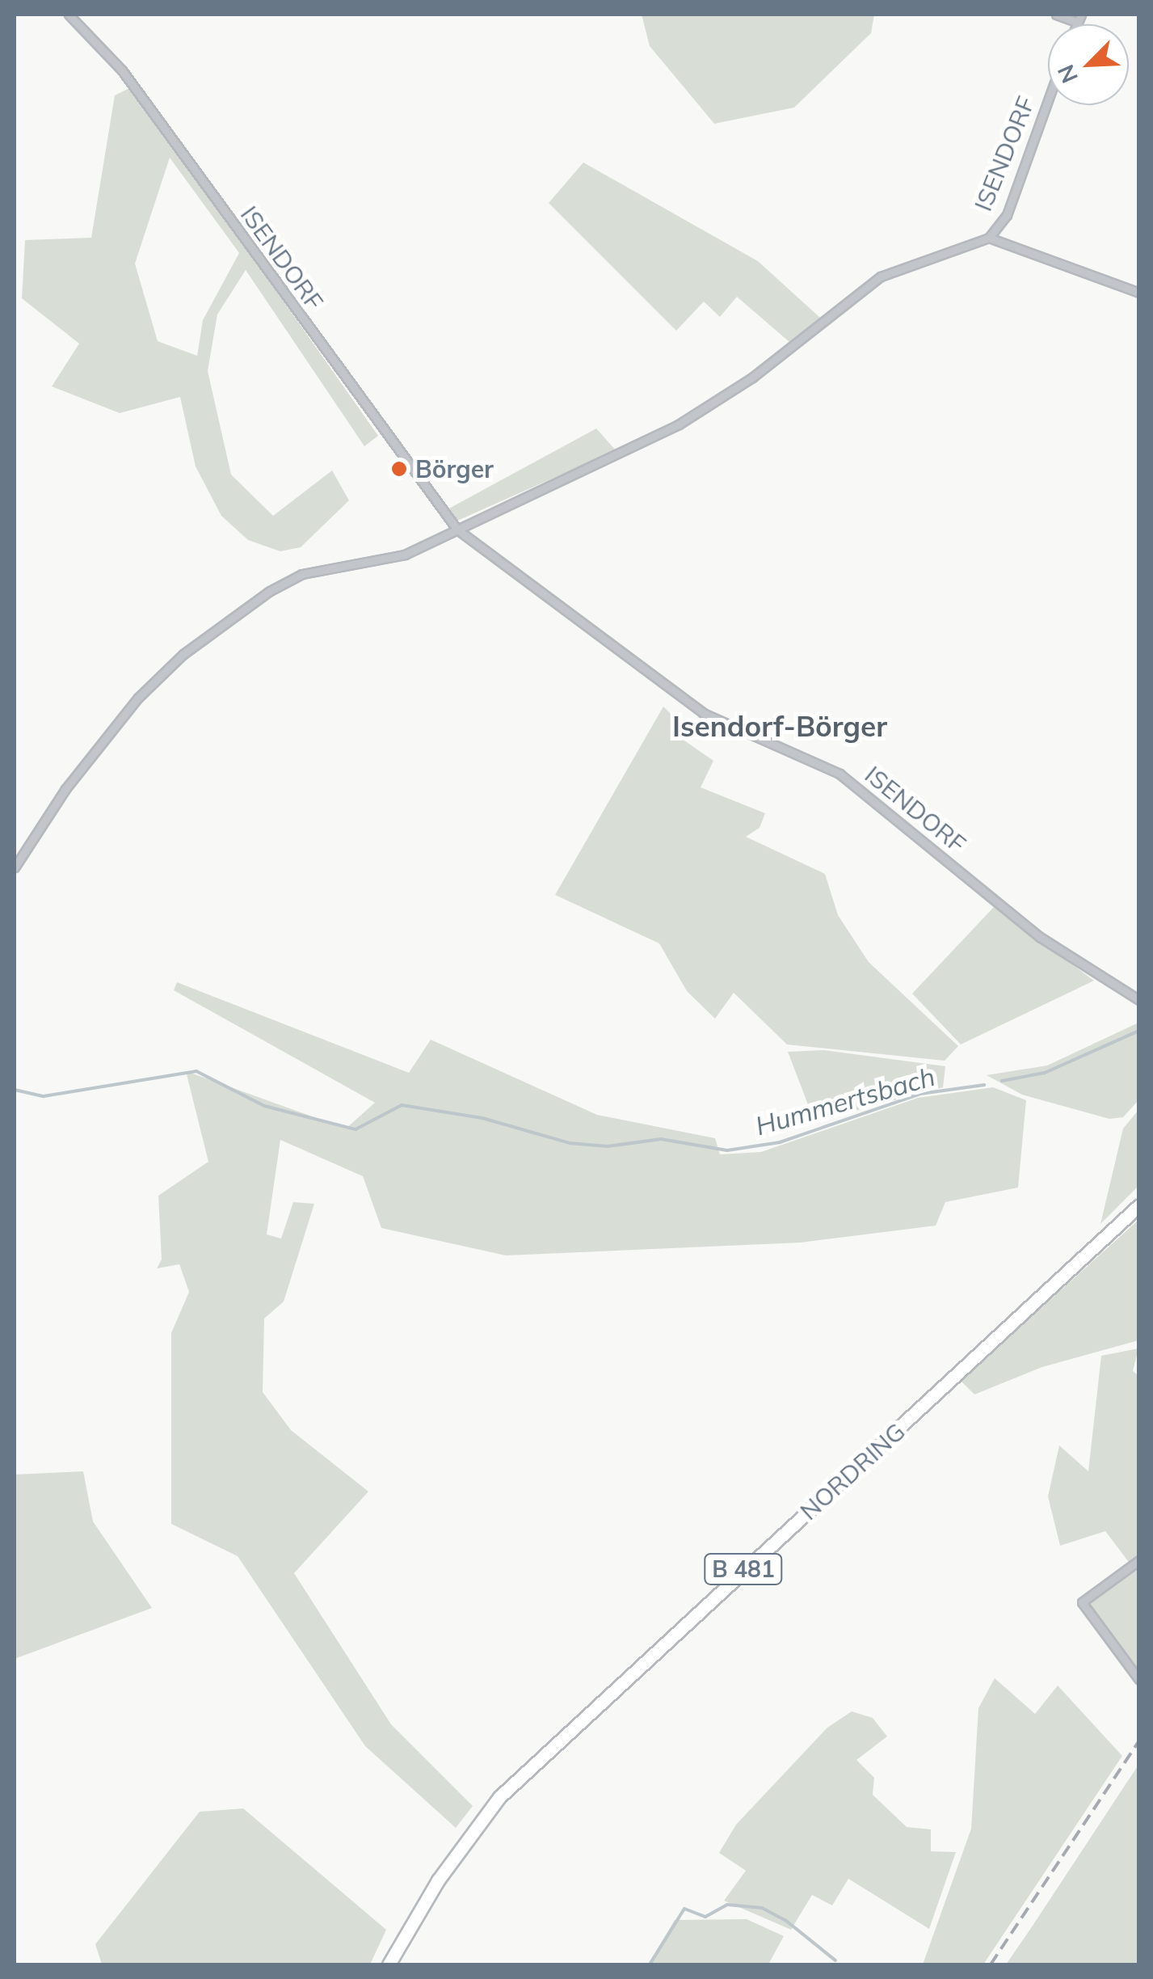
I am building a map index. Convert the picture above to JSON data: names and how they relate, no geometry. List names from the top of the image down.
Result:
{
  "streets": {
    "main road": ["NORDRING", "B 481"],
    "street": ["ISENDORF"]
  },
  "districts": ["Isendorf-Börger"],
  "water": ["Hummertsbach"],
  "places": ["Börger"],
  "north": "bottom left"
}
